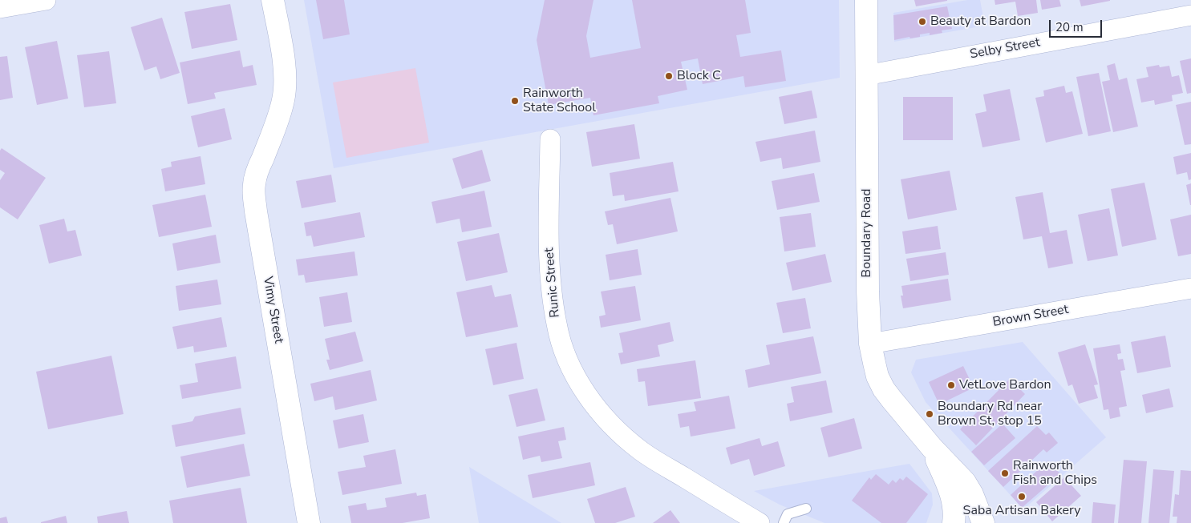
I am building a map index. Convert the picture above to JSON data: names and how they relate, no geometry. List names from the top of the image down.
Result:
{
  "streets": {
    "main road": ["Boundary Road", "Vimy Street"],
    "street": ["Selby Street", "Runic Street", "Brown Street"]
  },
  "crossings": [
    ["Selby Street", "Boundary Road"],
    ["Boundary Road", "Brown Street"]
  ],
  "places": [
    "Beauty at Bardon",
    "Block C",
    "Rainworth State School",
    "VetLove Bardon",
    "Boundary Rd near Brown St, stop 15",
    "Rainworth Fish and Chips",
    "Saba Artisan Bakery"
  ],
  "scale_bar": "20 m"
}
